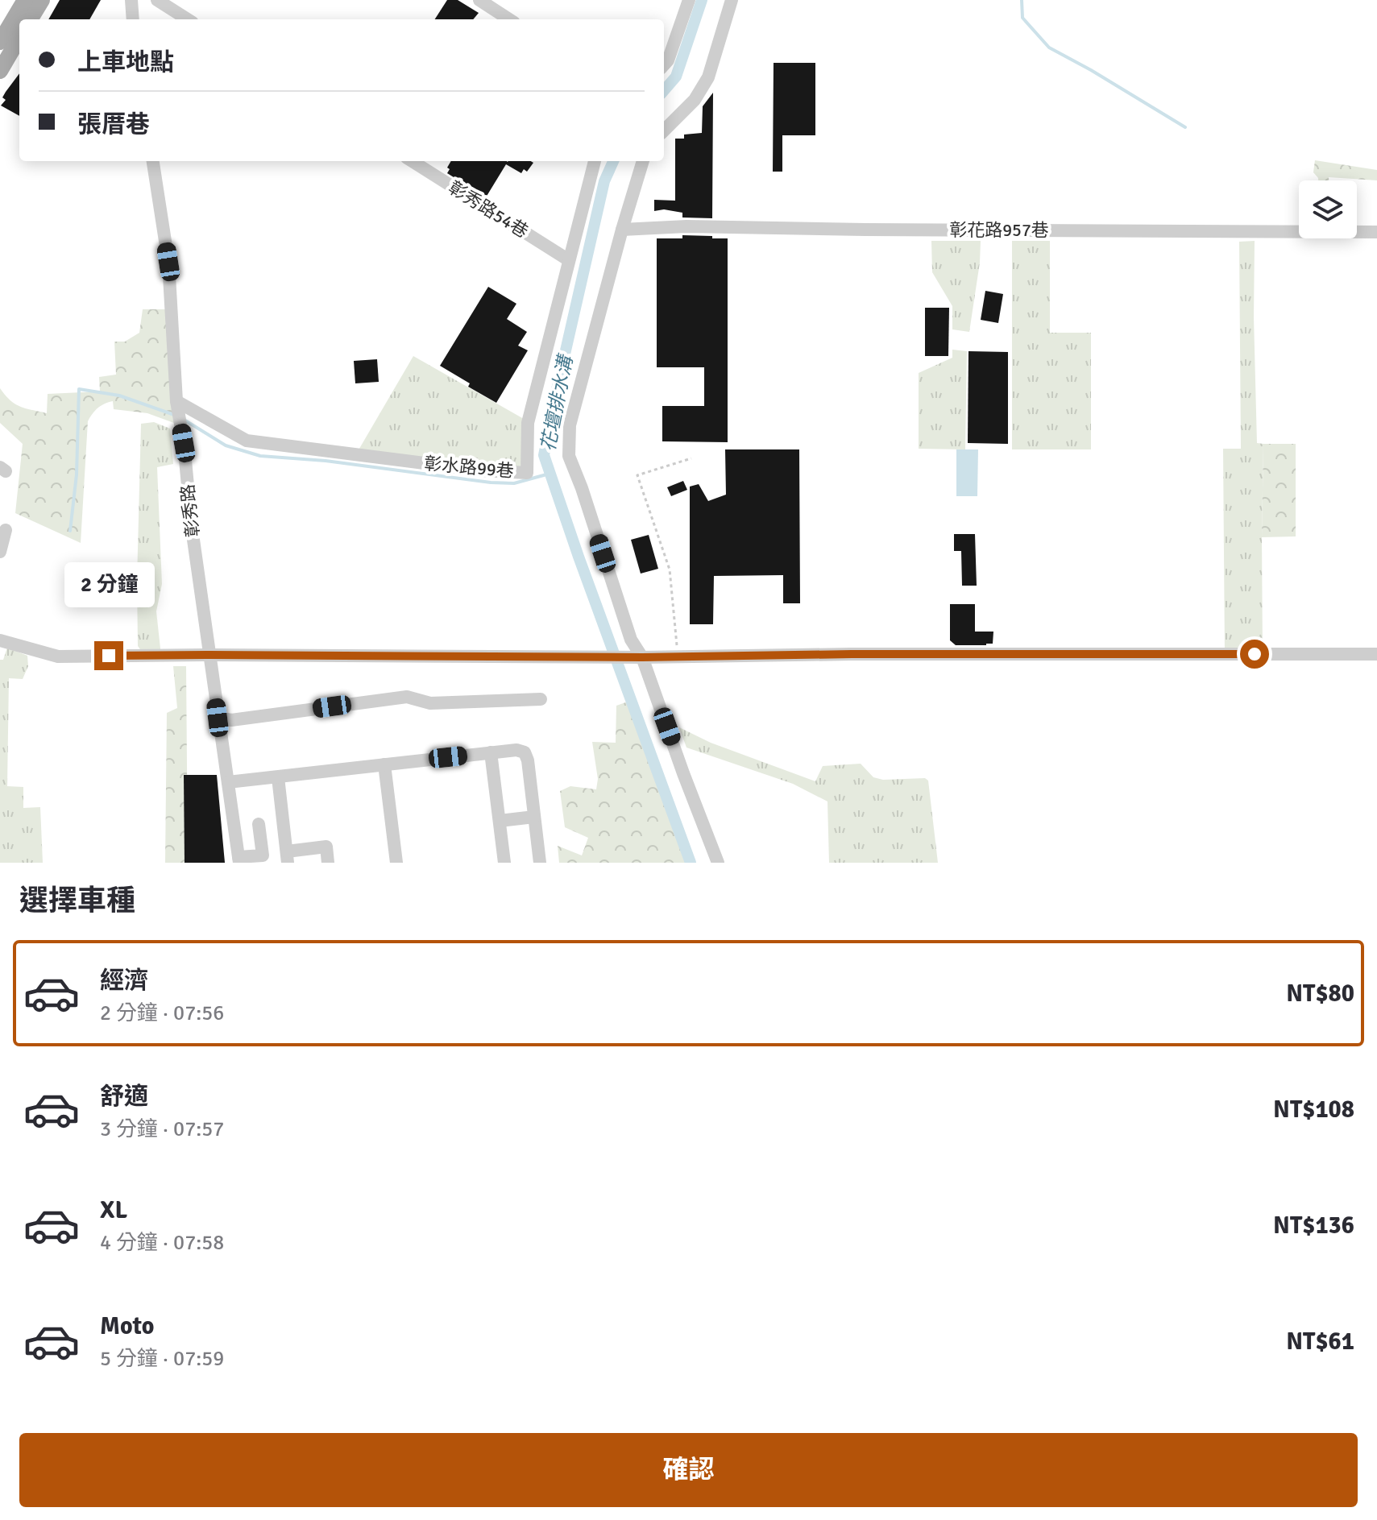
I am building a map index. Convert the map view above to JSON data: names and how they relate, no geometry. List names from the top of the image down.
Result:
{
  "streets": {
    "street": [
      "彰秀路54巷",
      "彰花路957巷",
      "彰水路99巷",
      "彰秀路"
    ]
  },
  "crossings": [
    ["彰秀路54巷", "彰水路99巷"],
    ["彰水路99巷", "彰秀路"]
  ],
  "water": ["花壇排水溝"],
  "page": {
    "banner": ["上車地點", "張厝巷"],
    "bubble": "2 分鐘",
    "heading": "選擇車種",
    "list": [
      {
        "name": "經濟",
        "note": "2 分鐘 · 07:56",
        "value": "NT$80"
      },
      {
        "name": "舒適",
        "note": "3 分鐘 · 07:57",
        "value": "NT$108"
      },
      {
        "name": "XL",
        "note": "4 分鐘 · 07:58",
        "value": "NT$136"
      },
      {
        "name": "Moto",
        "note": "5 分鐘 · 07:59",
        "value": "NT$61"
      }
    ],
    "buttons": "確認"
  }
}
